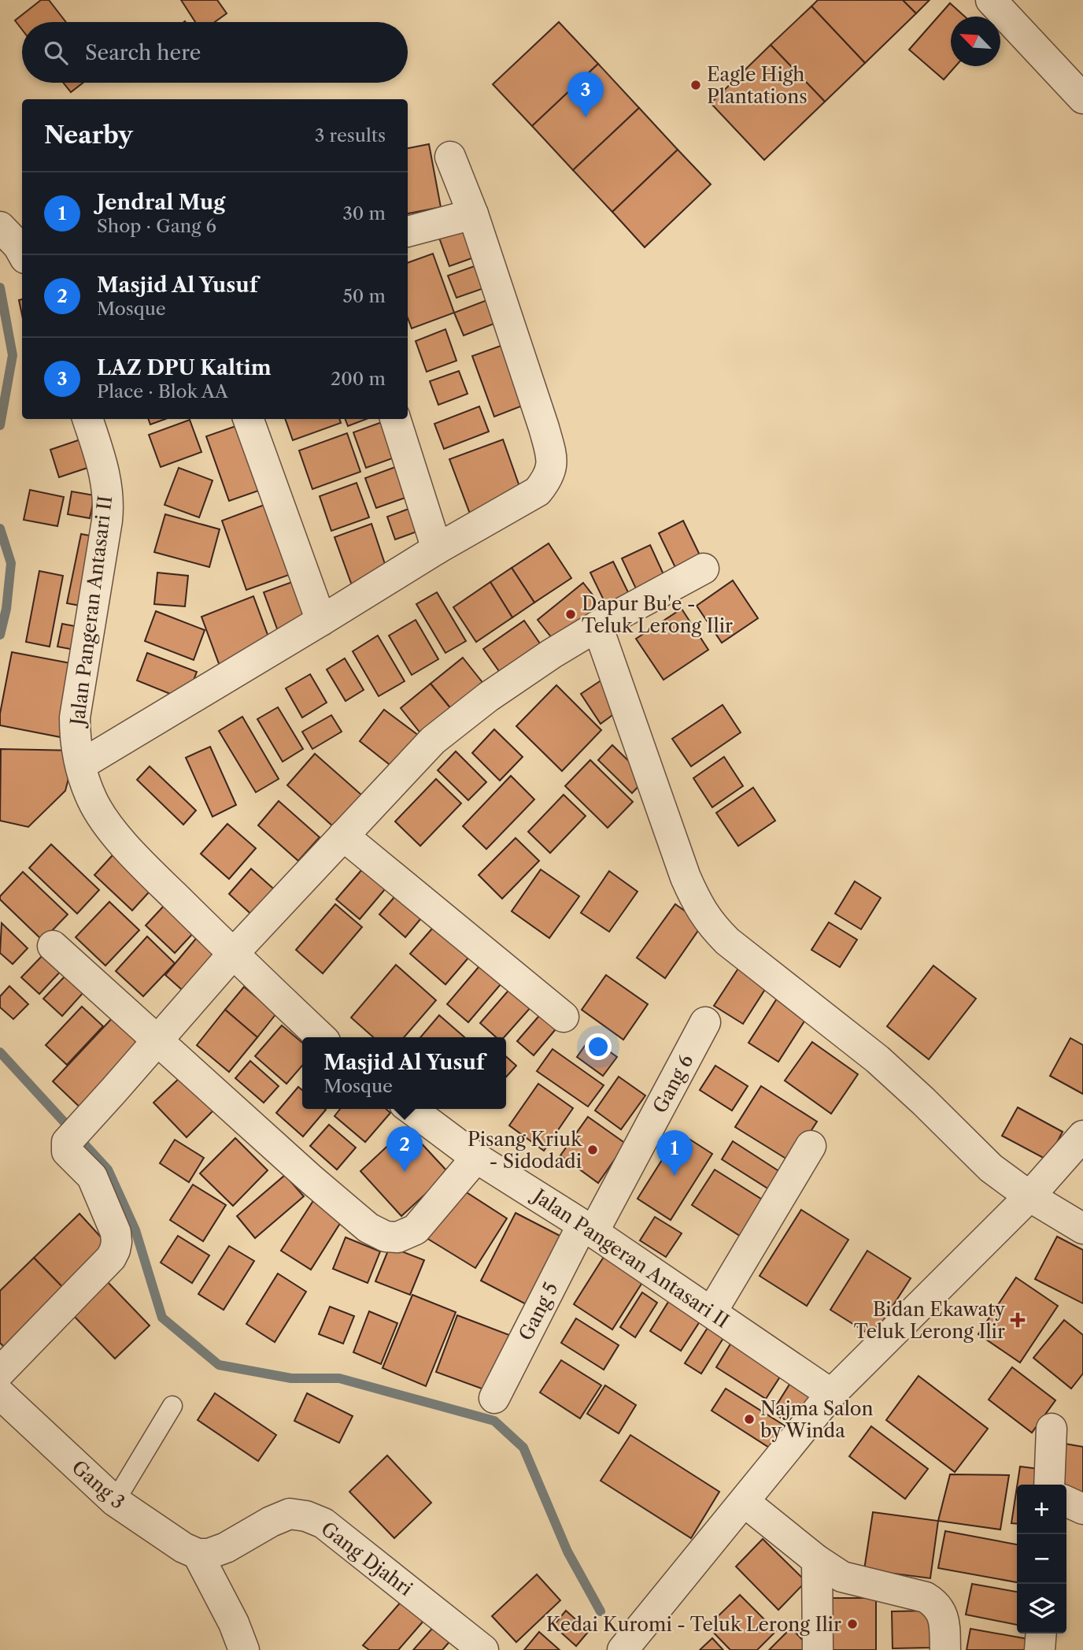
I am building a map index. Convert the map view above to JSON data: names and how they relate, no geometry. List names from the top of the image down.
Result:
{
  "streets": {
    "street": [
      "Jalan Pangeran Antasari II",
      "Gang 6",
      "Gang 5",
      "Gang 3",
      "Gang Djahri"
    ]
  },
  "crossings": [
    ["Jalan Pangeran Antasari II", "Gang 6"],
    ["Jalan Pangeran Antasari II", "Gang 5"],
    ["Gang 6", "Gang 5"],
    ["Gang 3", "Gang Djahri"]
  ],
  "places": {
    "other": [
      "Eagle High Plantations",
      "Dapur Bu'e - Teluk Lerong Ilir",
      "Pisang Kriuk - Sidodadi",
      "Najma Salon by Winda",
      "Kedai Kuromi - Teluk Lerong Ilir"
    ],
    "health": ["Bidan Ekawaty Teluk Lerong Ilir"]
  },
  "north": "top left",
  "page": {
    "search": "Search here",
    "pins": ["3", "2", "1"],
    "heading": ["Nearby", "3 results"],
    "list": [
      {
        "mark": "1",
        "name": "Jendral Mug",
        "note": "Shop · Gang 6",
        "value": "30 m"
      },
      {
        "mark": "2",
        "name": "Masjid Al Yusuf",
        "note": "Mosque",
        "value": "50 m"
      },
      {
        "mark": "3",
        "name": "LAZ DPU Kaltim",
        "note": "Place · Blok AA",
        "value": "200 m"
      }
    ],
    "popup": ["Masjid Al Yusuf", "Mosque"],
    "map_buttons": ["+", "−"]
  }
}
